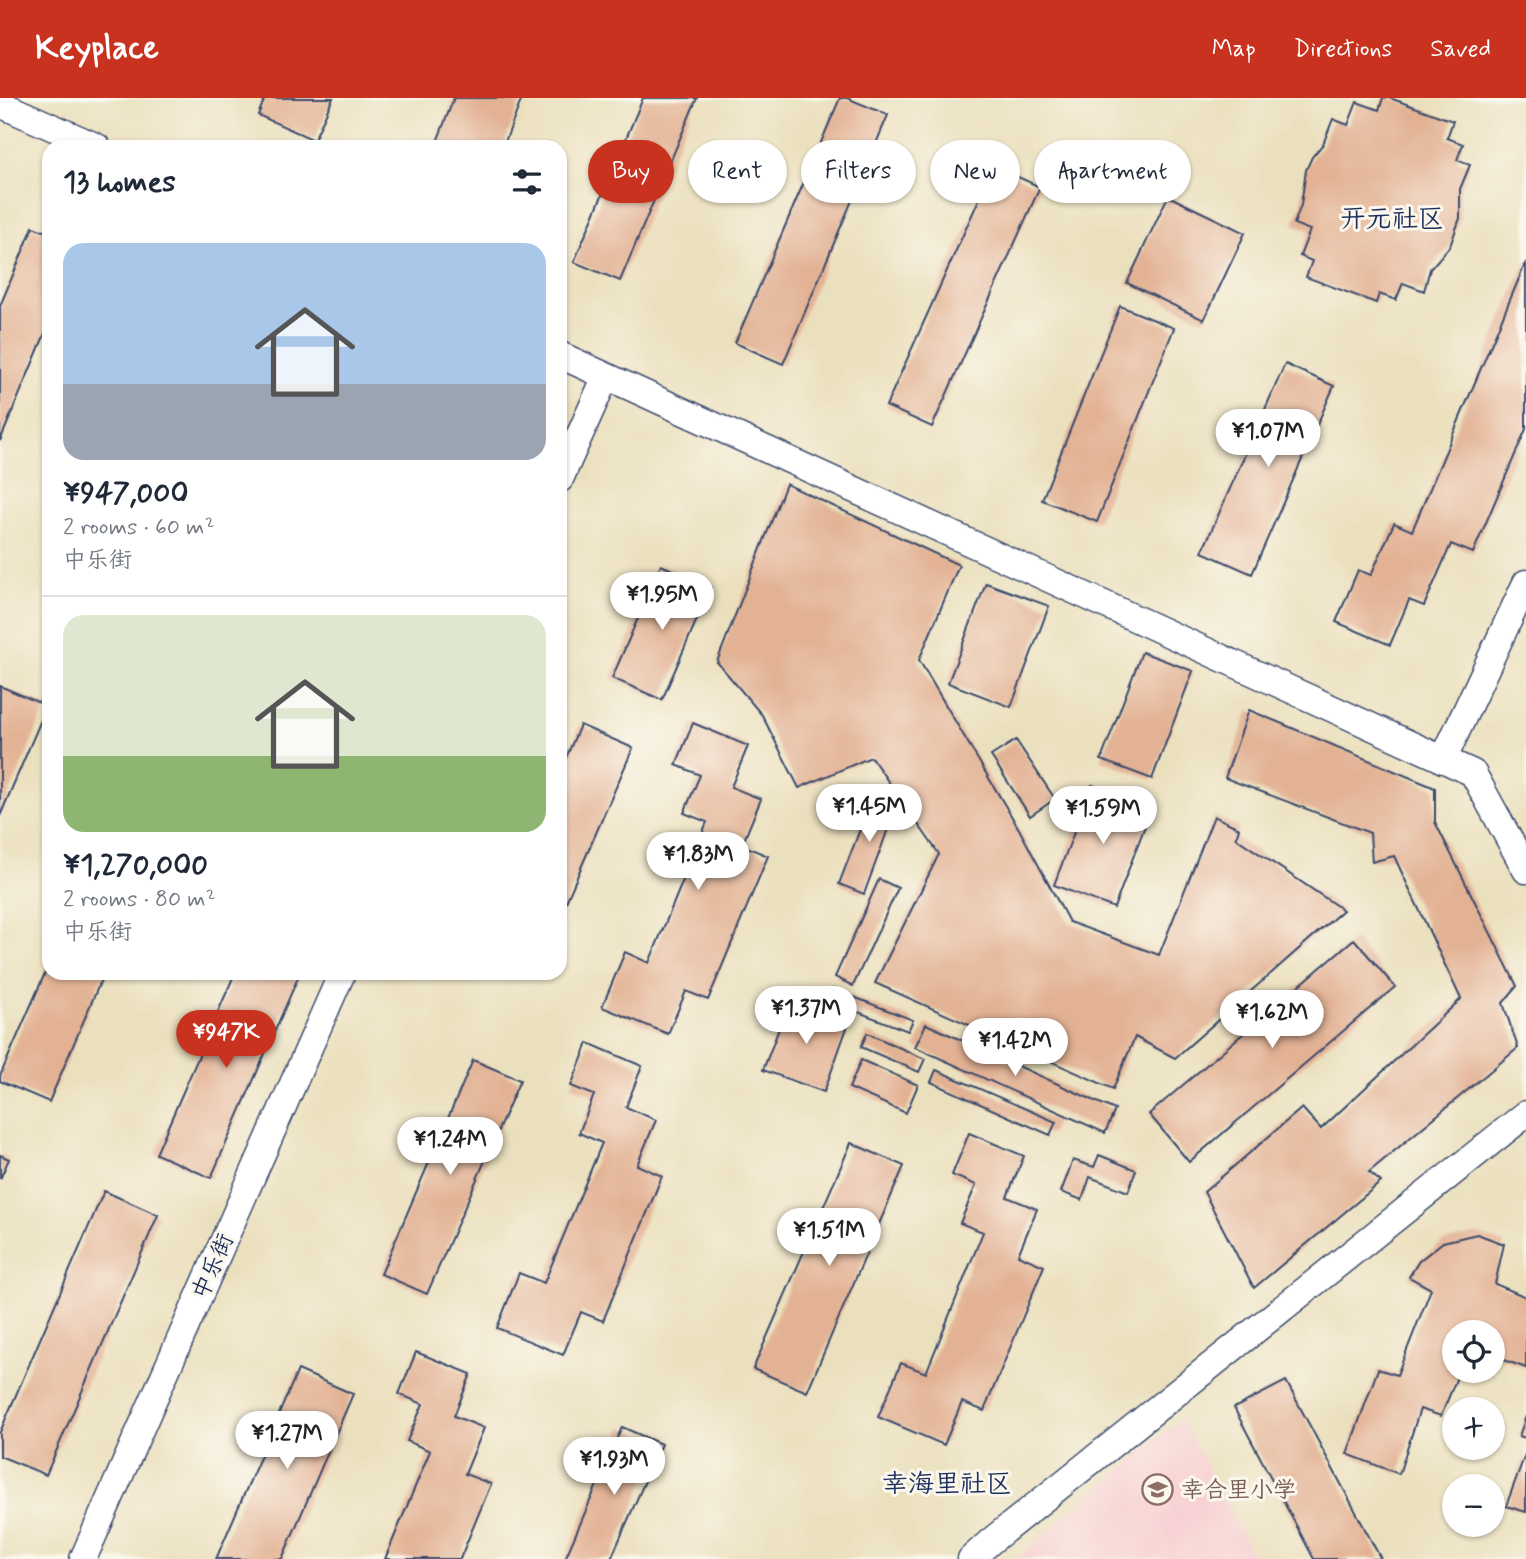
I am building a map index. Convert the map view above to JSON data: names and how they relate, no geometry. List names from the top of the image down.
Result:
{
  "streets": {
    "street": ["中乐街"]
  },
  "districts": ["开元社区", "幸海里社区"],
  "places": {
    "school or university": ["幸合里小学"]
  },
  "page": {
    "header": "Keyplace",
    "nav": ["Map", "Directions", "Saved"],
    "chip": [
      "Buy",
      "Rent",
      "Filters",
      "New",
      "Apartment"
    ],
    "heading": "13 homes",
    "list": [
      {
        "name": "¥947,000",
        "note": "2 rooms · 60 m² · 中乐街"
      },
      {
        "name": "¥1,270,000",
        "note": "2 rooms · 80 m² · 中乐街"
      }
    ],
    "price": [
      "¥1.07M",
      "¥1.95M",
      "¥1.45M",
      "¥1.59M",
      "¥1.83M",
      "¥1.37M",
      "¥1.62M",
      "¥947K",
      "¥1.42M",
      "¥1.24M",
      "¥1.51M",
      "¥1.27M",
      "¥1.93M"
    ],
    "map_buttons": ["+", "−"]
  }
}
